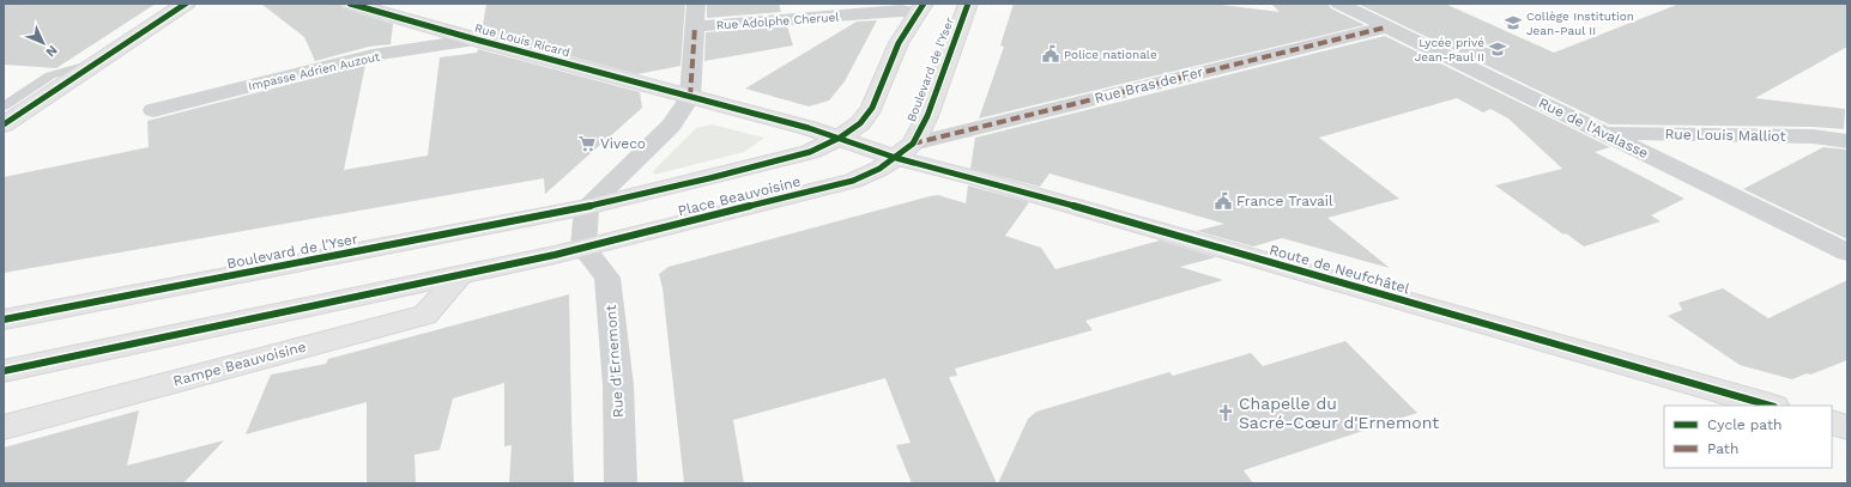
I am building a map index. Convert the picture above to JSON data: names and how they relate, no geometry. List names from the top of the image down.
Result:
{
  "streets": {
    "main road": [
      "Rue Louis Ricard",
      "Boulevard de l'Yser",
      "Place Beauvoisine",
      "Route de Neufchâtel",
      "Rampe Beauvoisine"
    ],
    "street": [
      "Rue Adolphe Cheruel",
      "Impasse Adrien Auzout",
      "Rue Bras de Fer",
      "Rue de l'Avalasse",
      "Rue Louis Malliot",
      "Rue d'Ernemont"
    ]
  },
  "crossings": [
    ["Rue Louis Ricard", "Impasse Adrien Auzout"],
    ["Boulevard de l'Yser", "Rue Bras de Fer"],
    ["Boulevard de l'Yser", "Place Beauvoisine"],
    ["Boulevard de l'Yser", "Route de Neufchâtel"],
    ["Rue Bras de Fer", "Rue de l'Avalasse"],
    ["Rue Bras de Fer", "Place Beauvoisine"],
    ["Rue Bras de Fer", "Route de Neufchâtel"],
    ["Rue de l'Avalasse", "Rue Louis Malliot"],
    ["Place Beauvoisine", "Route de Neufchâtel"],
    ["Place Beauvoisine", "Rue d'Ernemont"]
  ],
  "places": {
    "school or university": ["Collège Institution Jean-Paul II", "Lycée privé Jean-Paul II"],
    "public building": ["Police nationale", "France Travail"],
    "supermarket": ["Viveco"],
    "church": ["Chapelle du Sacré-Cœur d'Ernemont"]
  },
  "legend": ["Cycle path", "Path"],
  "north": "bottom right"
}
